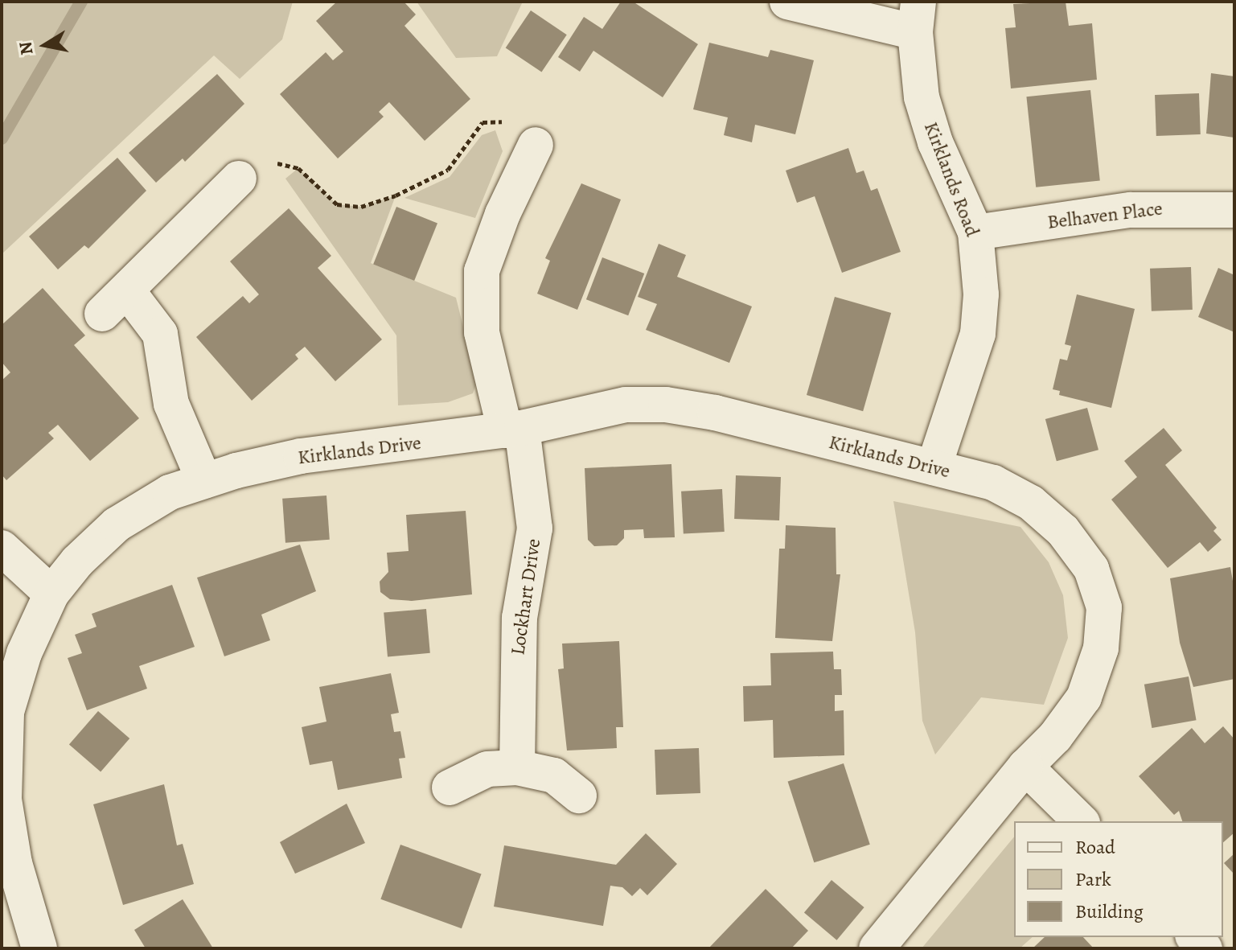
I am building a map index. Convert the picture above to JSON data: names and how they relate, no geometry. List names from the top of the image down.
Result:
{
  "streets": {
    "street": [
      "Kirklands Road",
      "Belhaven Place",
      "Kirklands Drive",
      "Lockhart Drive"
    ]
  },
  "crossings": [
    ["Kirklands Road", "Belhaven Place"],
    ["Kirklands Road", "Kirklands Drive"],
    ["Kirklands Drive", "Lockhart Drive"]
  ],
  "legend": ["Road", "Park", "Building"],
  "north": "left"
}
